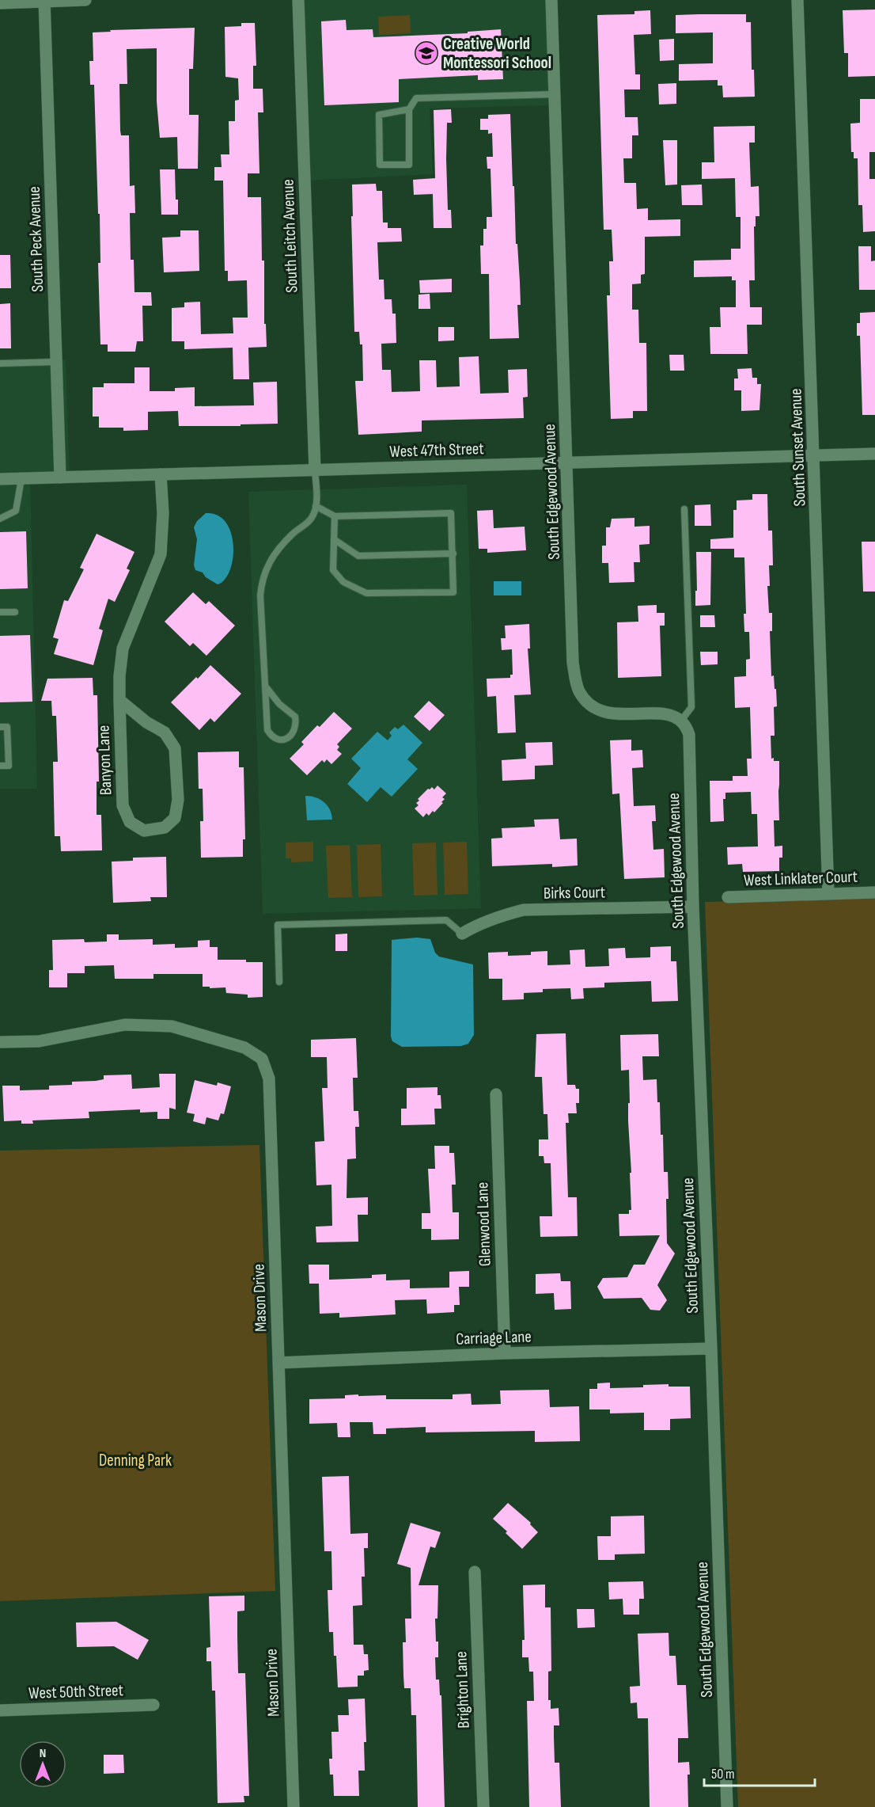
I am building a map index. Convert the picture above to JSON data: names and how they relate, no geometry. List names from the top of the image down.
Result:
{
  "streets": {
    "street": [
      "South Leitch Avenue",
      "South Peck Avenue",
      "South Sunset Avenue",
      "West 47th Street",
      "South Edgewood Avenue",
      "Banyon Lane",
      "West Linklater Court",
      "Birks Court",
      "Glenwood Lane",
      "Mason Drive",
      "Carriage Lane",
      "Brighton Lane",
      "West 50th Street"
    ]
  },
  "crossings": [
    ["South Leitch Avenue", "West 47th Street"],
    ["South Peck Avenue", "West 47th Street"],
    ["South Sunset Avenue", "West 47th Street"],
    ["South Sunset Avenue", "West Linklater Court"],
    ["West 47th Street", "South Edgewood Avenue"],
    ["West 47th Street", "Banyon Lane"],
    ["South Edgewood Avenue", "Birks Court"],
    ["South Edgewood Avenue", "Carriage Lane"],
    ["Glenwood Lane", "Carriage Lane"],
    ["Mason Drive", "Carriage Lane"]
  ],
  "parks": ["Denning Park"],
  "places": {
    "school or university": ["Creative World Montessori School"]
  },
  "scale_bar": "50 m",
  "north": "top"
}
